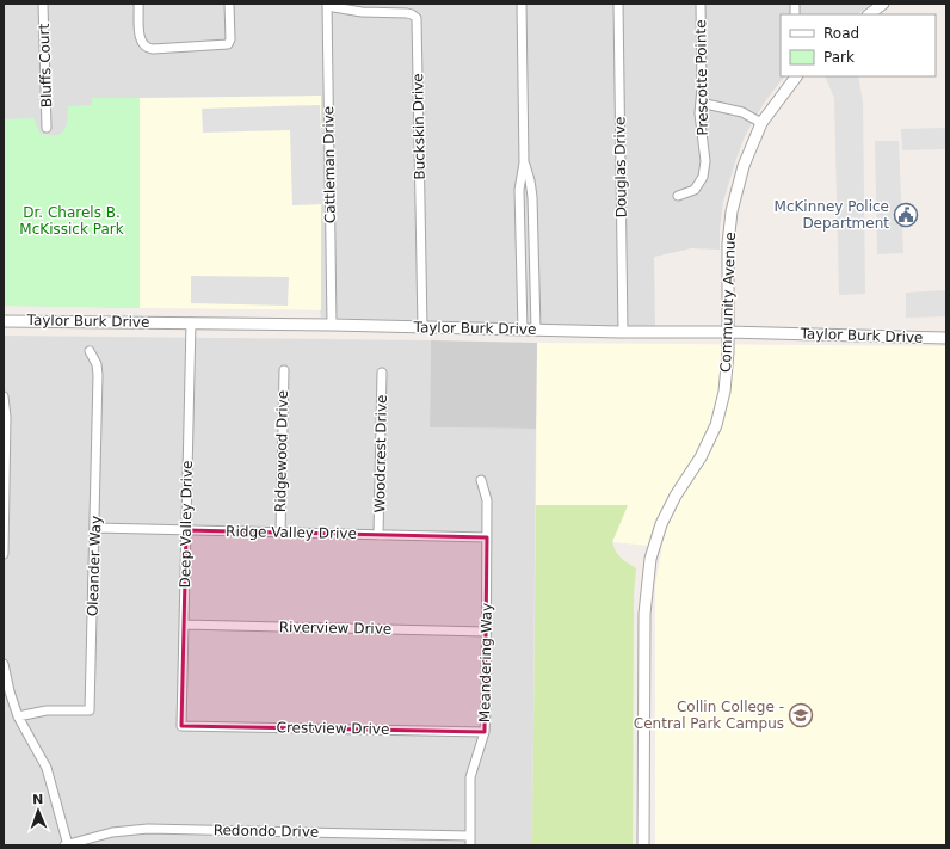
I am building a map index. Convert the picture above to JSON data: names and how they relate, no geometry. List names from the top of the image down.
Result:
{
  "streets": {
    "street": [
      "Bluffs Court",
      "Prescotte Pointe",
      "Buckskin Drive",
      "Cattleman Drive",
      "Douglas Drive",
      "Community Avenue",
      "Taylor Burk Drive",
      "Ridgewood Drive",
      "Woodcrest Drive",
      "Deep Valley Drive",
      "Ridge Valley Drive",
      "Oleander Way",
      "Riverview Drive",
      "Meandering Way",
      "Crestview Drive",
      "Redondo Drive"
    ]
  },
  "crossings": [
    ["Buckskin Drive", "Cattleman Drive"],
    ["Buckskin Drive", "Taylor Burk Drive"],
    ["Cattleman Drive", "Taylor Burk Drive"],
    ["Douglas Drive", "Taylor Burk Drive"],
    ["Community Avenue", "Taylor Burk Drive"],
    ["Taylor Burk Drive", "Deep Valley Drive"],
    ["Ridgewood Drive", "Ridge Valley Drive"],
    ["Woodcrest Drive", "Ridge Valley Drive"],
    ["Deep Valley Drive", "Ridge Valley Drive"],
    ["Deep Valley Drive", "Riverview Drive"],
    ["Deep Valley Drive", "Crestview Drive"],
    ["Ridge Valley Drive", "Oleander Way"],
    ["Ridge Valley Drive", "Meandering Way"],
    ["Riverview Drive", "Meandering Way"],
    ["Meandering Way", "Crestview Drive"],
    ["Meandering Way", "Redondo Drive"]
  ],
  "parks": ["Dr. Charels B. McKissick Park"],
  "places": {
    "public building": ["McKinney Police Department"],
    "school or university": ["Collin College - Central Park Campus"]
  },
  "legend": ["Road", "Park"],
  "north": "top"
}
